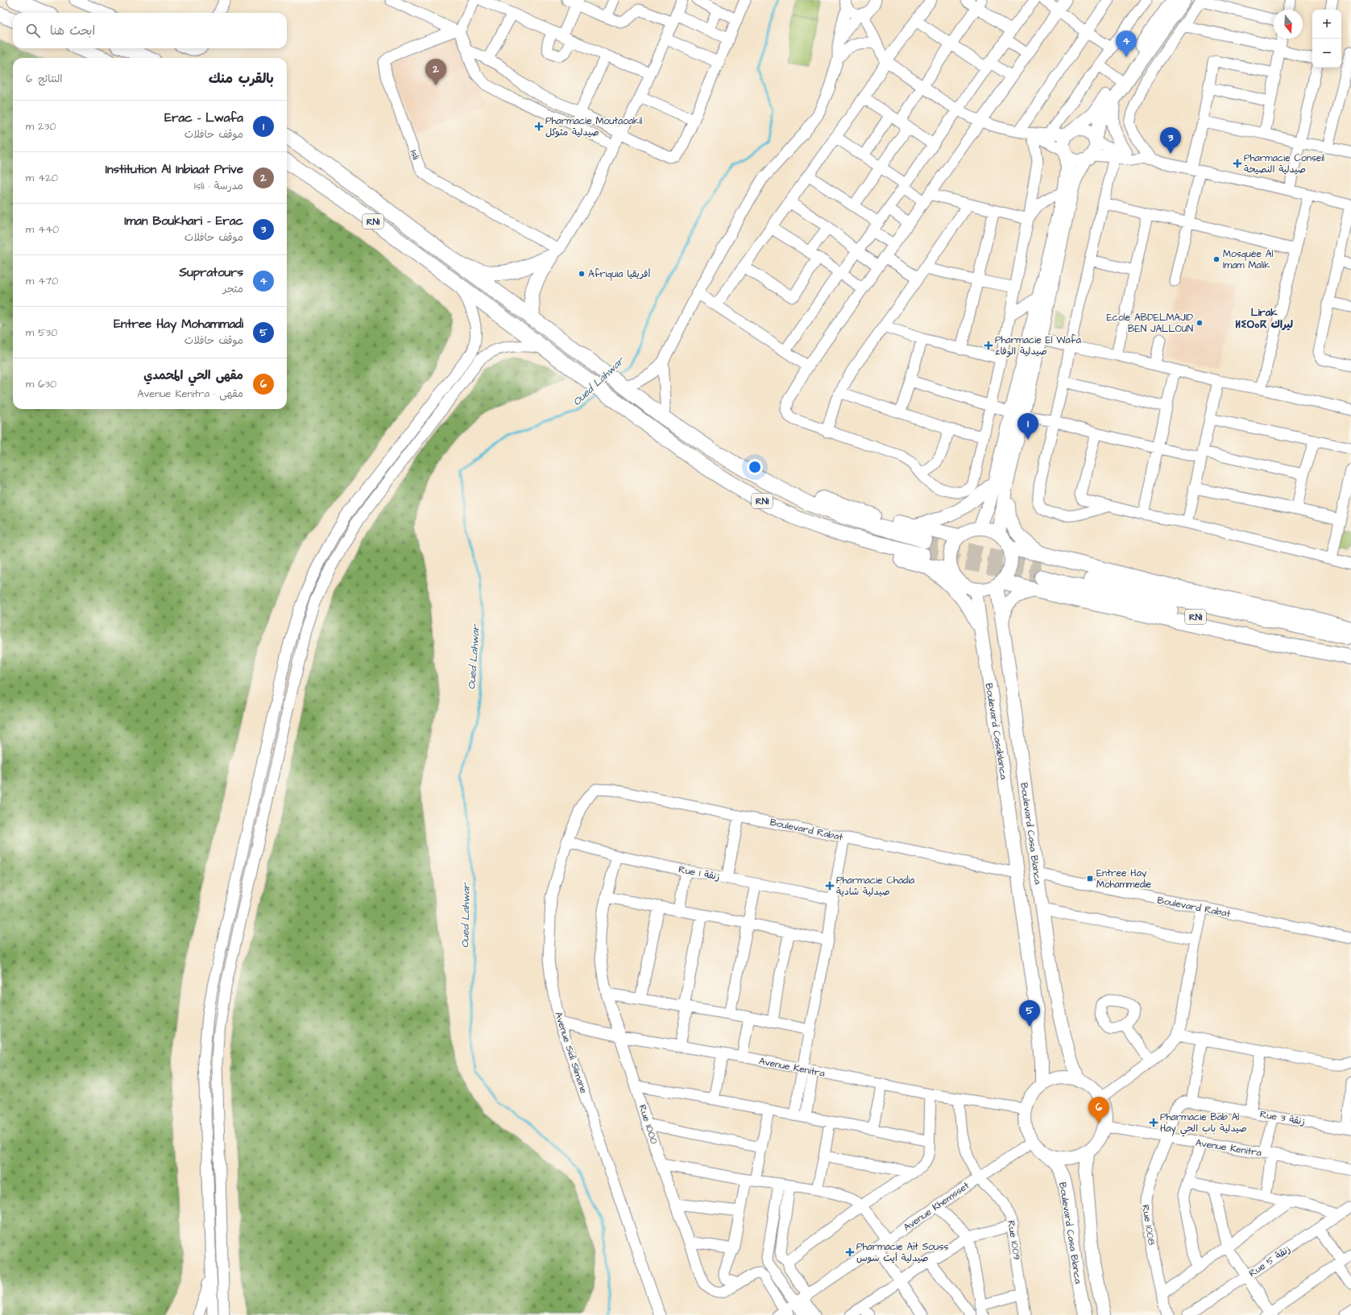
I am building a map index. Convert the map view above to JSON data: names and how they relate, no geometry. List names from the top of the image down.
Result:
{
  "streets": {
    "highway": ["RN1"],
    "main road": ["Boulevard Casablanca", "Boulevard Casa Blanca"],
    "street": [
      "Isli",
      "Boulevard Rabat",
      "Rue 1 زنقة",
      "Avenue Sidi Slimane",
      "Avenue Kenitra",
      "Rue 3 زنقة",
      "Rue 1000",
      "Avenue Khemsset",
      "Rue 1008",
      "Rue 1009",
      "Rue 5 زنقة"
    ]
  },
  "crossings": [
    ["Boulevard Casablanca", "Boulevard Rabat"],
    ["Boulevard Casablanca", "Boulevard Casa Blanca"],
    ["Boulevard Rabat", "Boulevard Casa Blanca"],
    ["Boulevard Rabat", "Avenue Sidi Slimane"],
    ["Boulevard Casa Blanca", "Avenue Kenitra"],
    ["Boulevard Casa Blanca", "Avenue Khemsset"],
    ["Rue 1 زنقة", "Avenue Sidi Slimane"],
    ["Rue 1 زنقة", "Rue 1000"],
    ["Avenue Sidi Slimane", "Avenue Kenitra"],
    ["Avenue Kenitra", "Rue 1000"],
    ["Avenue Kenitra", "Avenue Khemsset"],
    ["Avenue Kenitra", "Rue 1008"],
    ["Rue 3 زنقة", "Rue 1008"],
    ["Rue 1000", "Avenue Khemsset"],
    ["Avenue Khemsset", "Rue 1009"]
  ],
  "districts": ["Lirak ⵍⵉⵔⴰⴽ ليراك"],
  "water": ["Oued Lahwar"],
  "places": {
    "health": [
      "Pharmacie Moutaoakil صيدلية متوكل",
      "Pharmacie Conseil صيدلية النصيحة",
      "Pharmacie El Wafa صيدلية الوفاء",
      "Pharmacie Chadia صيدلية شادية",
      "Pharmacie Bab Al Hay صيدلية باب الحي",
      "Pharmacie Aït Souss صيدلية أيت سوس"
    ],
    "other": ["Mosquée Al Imam Malik", "Afriquia أفريقيا", "Ecole ABDELMAJID BEN JALLOUN"],
    "transit": ["Entree Hay Mohammedie"]
  },
  "north": "bottom",
  "page": {
    "map_buttons": ["+", "−"],
    "search": "ابحث هنا",
    "pins": [
      "4",
      "2",
      "3",
      "1",
      "5",
      "6"
    ],
    "heading": ["بالقرب منك", "النتائج: 6"],
    "list": [
      {
        "mark": "1",
        "name": "Erac - Lwafa",
        "note": "موقف حافلات",
        "value": "230 m"
      },
      {
        "mark": "2",
        "name": "Institution Al Inbiaat Prive",
        "note": "مدرسة · Isli",
        "value": "420 m"
      },
      {
        "mark": "3",
        "name": "Iman Boukhari - Erac",
        "note": "موقف حافلات",
        "value": "440 m"
      },
      {
        "mark": "4",
        "name": "Supratours",
        "note": "متجر",
        "value": "470 m"
      },
      {
        "mark": "5",
        "name": "Entree Hay Mohammadi",
        "note": "موقف حافلات",
        "value": "530 m"
      },
      {
        "mark": "6",
        "name": "مقهى الحي المحمدي",
        "note": "مقهى · Avenue Kenitra",
        "value": "630 m"
      }
    ]
  }
}
